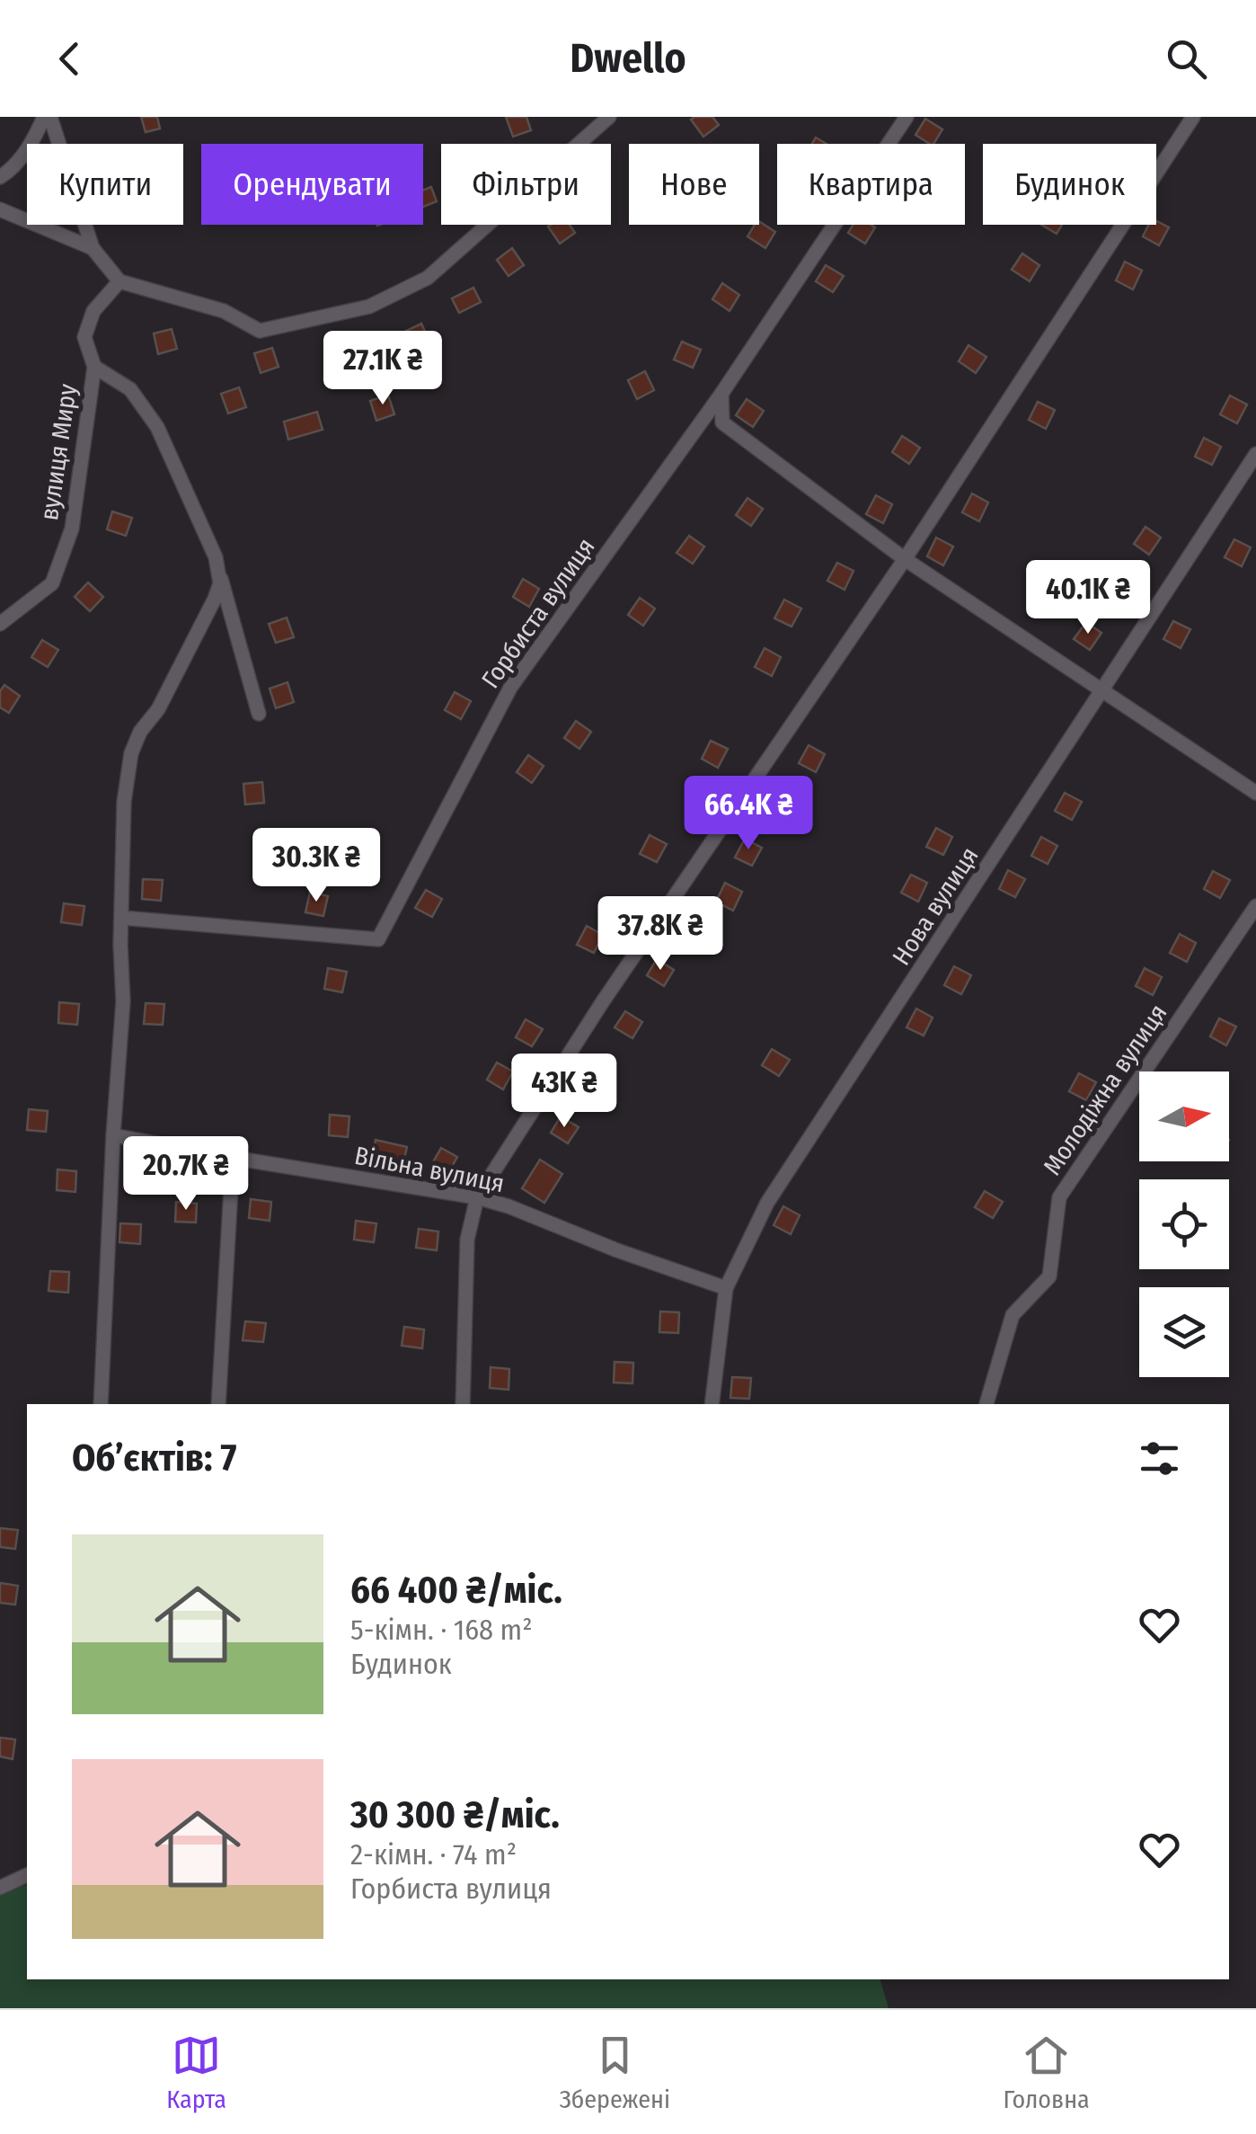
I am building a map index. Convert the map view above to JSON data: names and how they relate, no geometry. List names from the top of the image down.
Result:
{
  "streets": {
    "street": [
      "вулиця Миру",
      "Горбиста вулиця",
      "Нова вулиця",
      "Молодіжна вулиця",
      "Вільна вулиця"
    ]
  },
  "crossings": [
    ["Нова вулиця", "Вільна вулиця"]
  ],
  "north": "right",
  "page": {
    "header": "Dwello",
    "chip": [
      "Купити",
      "Орендувати",
      "Фільтри",
      "Нове",
      "Квартира",
      "Будинок"
    ],
    "price": [
      "27.1K ₴",
      "40.1K ₴",
      "66.4K ₴",
      "30.3K ₴",
      "37.8K ₴",
      "43K ₴",
      "20.7K ₴"
    ],
    "heading": "Об’єктів: 7",
    "list": [
      {
        "name": "66 400 ₴/міс.",
        "note": "5-кімн. · 168 m² · Будинок"
      },
      {
        "name": "30 300 ₴/міс.",
        "note": "2-кімн. · 74 m² · Горбиста вулиця"
      }
    ],
    "tabs": ["Карта", "Збережені", "Головна"]
  }
}
